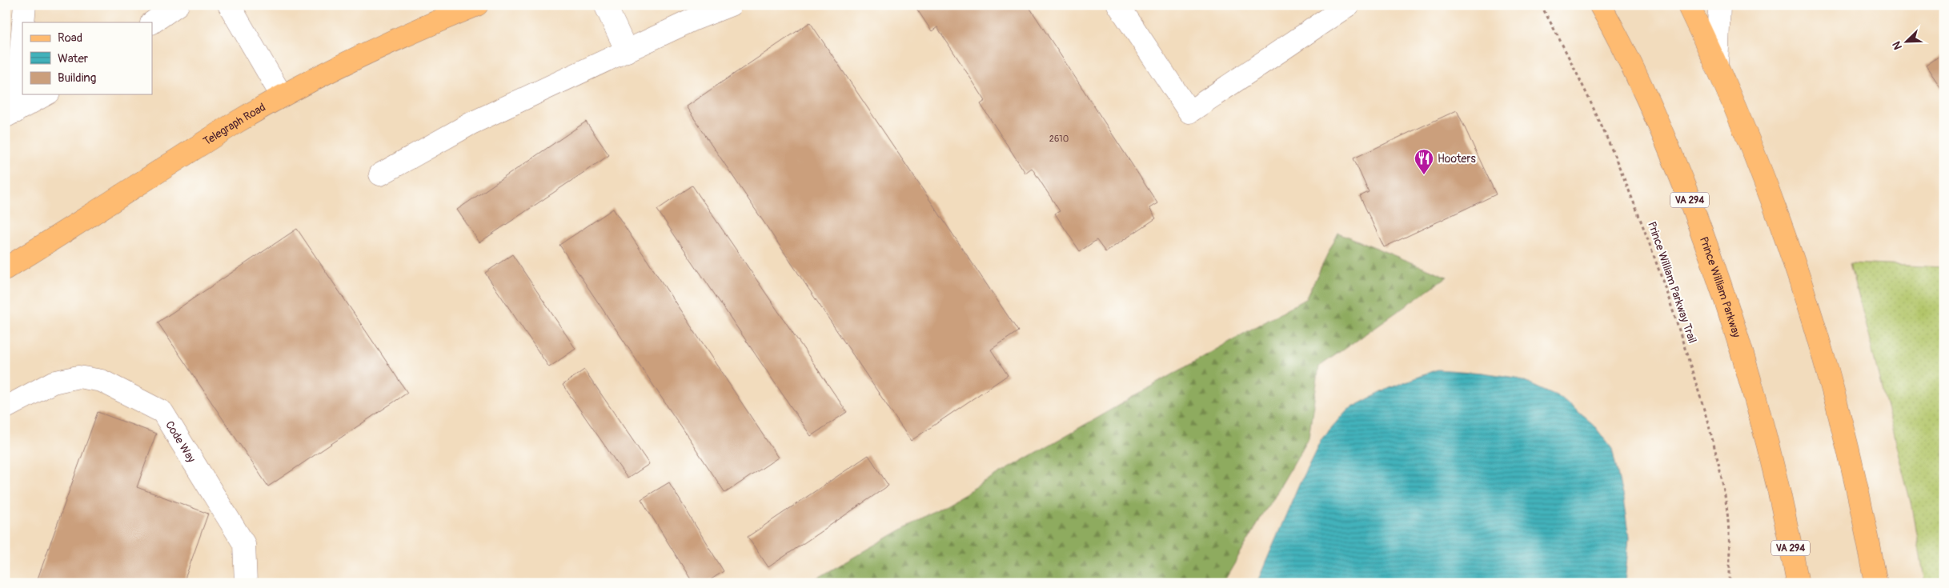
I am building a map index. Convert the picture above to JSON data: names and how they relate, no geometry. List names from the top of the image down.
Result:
{
  "streets": {
    "main road": ["Telegraph Road", "VA 294", "Prince William Parkway"],
    "street": ["Code Way"],
    "path": ["Prince William Parkway Trail"]
  },
  "places": {
    "restaurant": ["Hooters"]
  },
  "house_numbers": ["2610"],
  "legend": ["Road", "Water", "Building"],
  "north": "bottom left"
}
